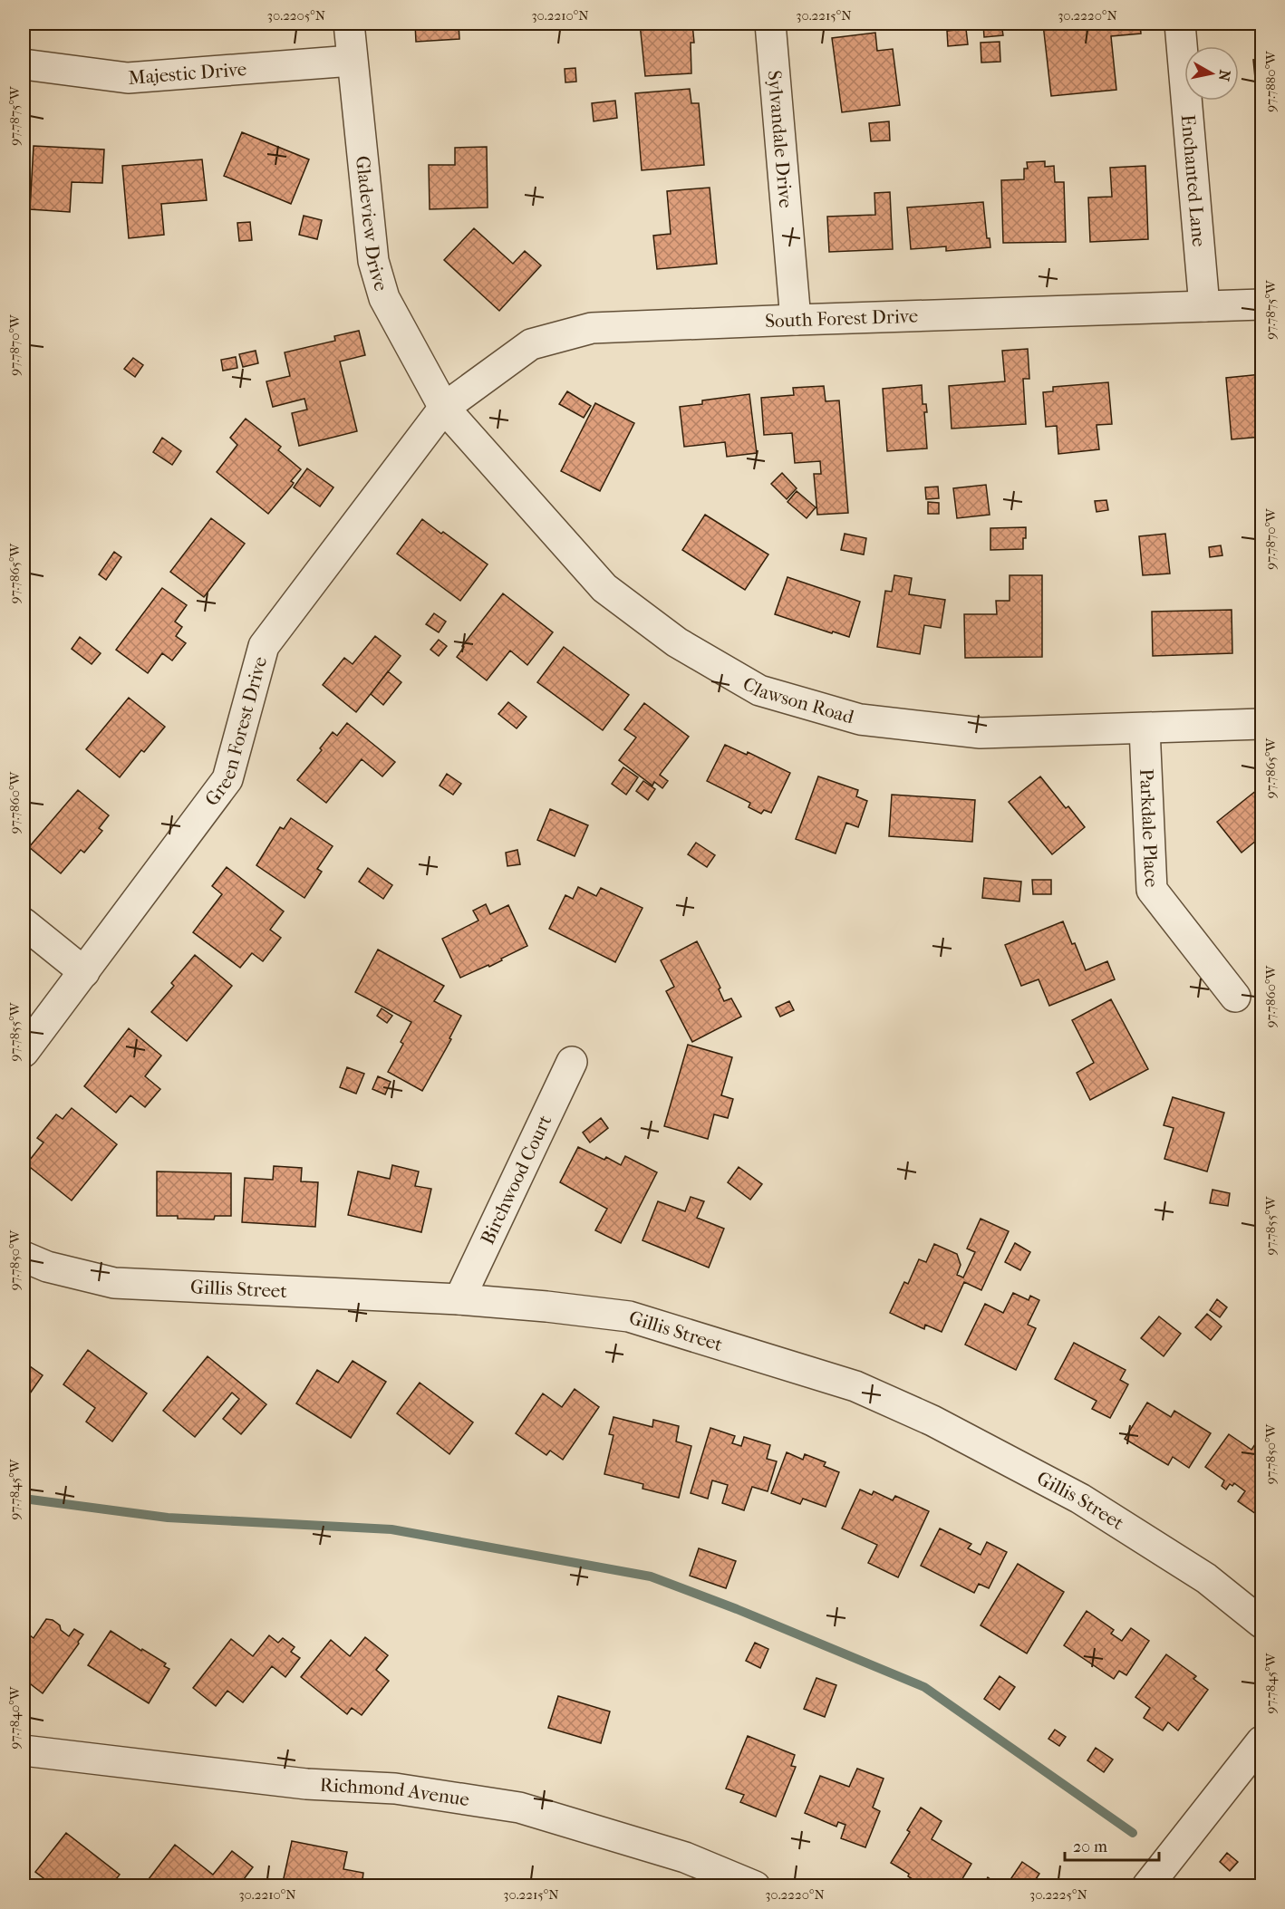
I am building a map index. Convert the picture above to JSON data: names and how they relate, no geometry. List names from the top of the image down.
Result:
{
  "streets": {
    "street": [
      "Majestic Drive",
      "Sylvandale Drive",
      "Enchanted Lane",
      "Gladeview Drive",
      "South Forest Drive",
      "Clawson Road",
      "Green Forest Drive",
      "Parkdale Place",
      "Birchwood Court",
      "Gillis Street",
      "Richmond Avenue"
    ]
  },
  "crossings": [
    ["Majestic Drive", "Gladeview Drive"],
    ["Sylvandale Drive", "South Forest Drive"],
    ["Enchanted Lane", "South Forest Drive"],
    ["Gladeview Drive", "South Forest Drive"],
    ["Gladeview Drive", "Clawson Road"],
    ["Gladeview Drive", "Green Forest Drive"],
    ["South Forest Drive", "Clawson Road"],
    ["South Forest Drive", "Green Forest Drive"],
    ["Clawson Road", "Green Forest Drive"],
    ["Clawson Road", "Parkdale Place"],
    ["Birchwood Court", "Gillis Street"]
  ],
  "scale_bar": "20 m",
  "north": "right",
  "coordinates": [
    "30.2205°N",
    "30.2210°N",
    "30.2215°N",
    "30.2220°N",
    "97.7880°W",
    "97.7875°W",
    "97.7870°W",
    "97.7865°W",
    "97.7860°W",
    "97.7855°W",
    "97.7850°W",
    "97.7845°W",
    "97.7840°W",
    "30.2225°N"
  ]
}
